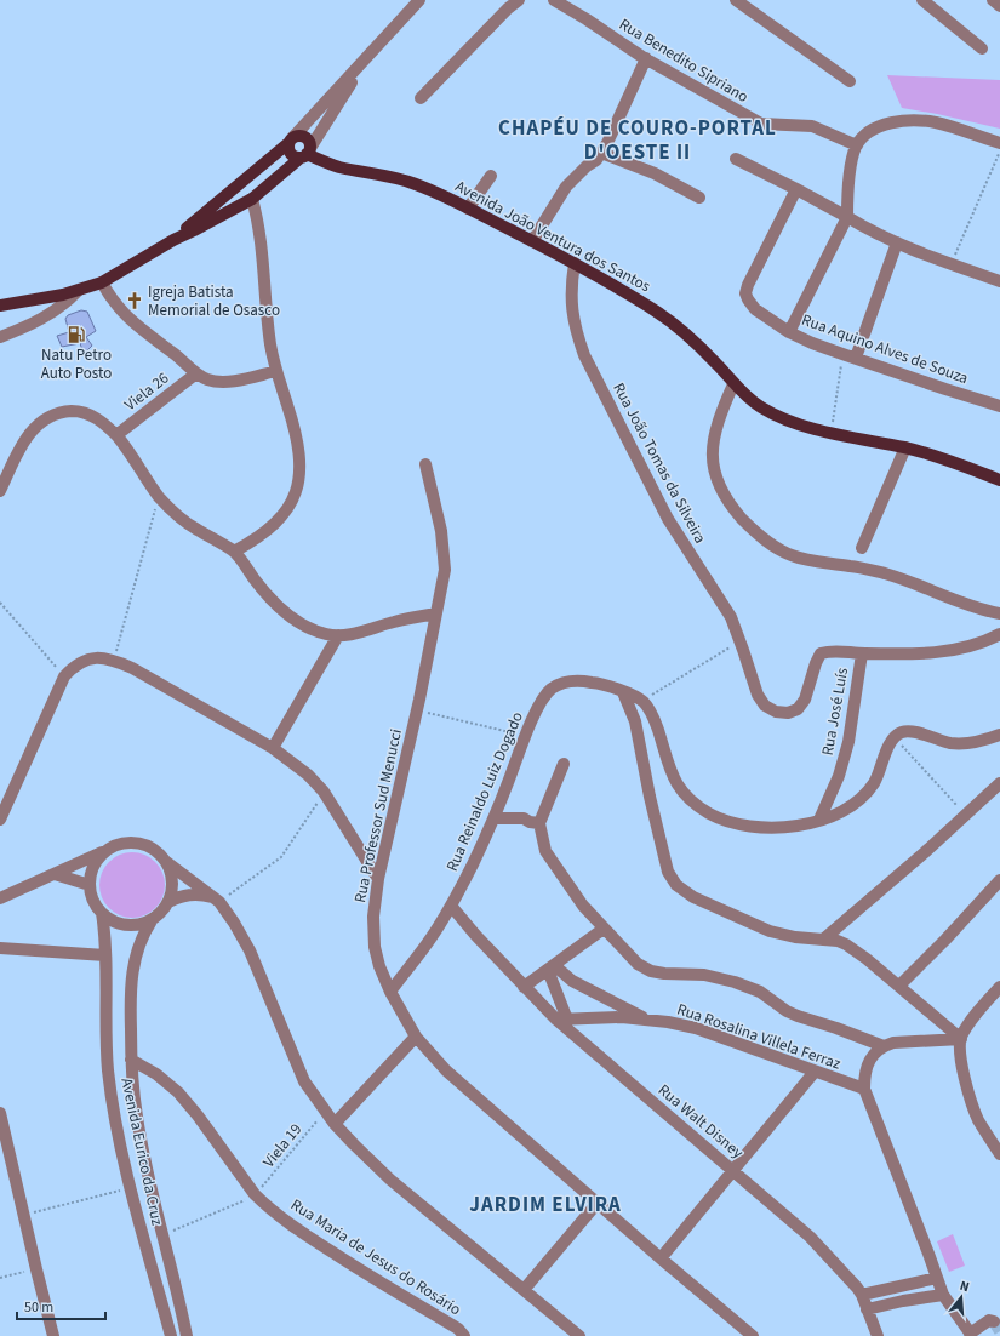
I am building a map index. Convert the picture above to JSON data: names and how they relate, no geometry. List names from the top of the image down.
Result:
{
  "streets": {
    "main road": ["Avenida João Ventura dos Santos"],
    "street": [
      "Rua Benedito Sipriano",
      "Rua Aquino Alves de Souza",
      "Viela 26",
      "Rua João Tomas da Silveira",
      "Rua José Luís",
      "Rua Reinaldo Luiz Dogado",
      "Rua Professor Sud Menucci",
      "Rua Rosalina Villela Ferraz",
      "Rua Walt Disney",
      "Avenida Eurico da Cruz",
      "Rua Maria de Jesus do Rosário"
    ],
    "path": ["Viela 19"]
  },
  "crossings": [
    ["Avenida João Ventura dos Santos", "Rua João Tomas da Silveira"],
    ["Rua João Tomas da Silveira", "Rua José Luís"],
    ["Rua Reinaldo Luiz Dogado", "Rua Professor Sud Menucci"],
    ["Rua Reinaldo Luiz Dogado", "Rua Walt Disney"],
    ["Rua Rosalina Villela Ferraz", "Rua Walt Disney"],
    ["Viela 19", "Avenida Eurico da Cruz"],
    ["Viela 19", "Rua Maria de Jesus do Rosário"],
    ["Avenida Eurico da Cruz", "Rua Maria de Jesus do Rosário"]
  ],
  "districts": ["CHAPÉU DE COURO-PORTAL D'OESTE II", "JARDIM ELVIRA"],
  "places": {
    "church": ["Igreja Batista Memorial de Osasco"],
    "fuel station": ["Natu Petro Auto Posto"]
  },
  "scale_bar": "50 m",
  "north": "top"
}
